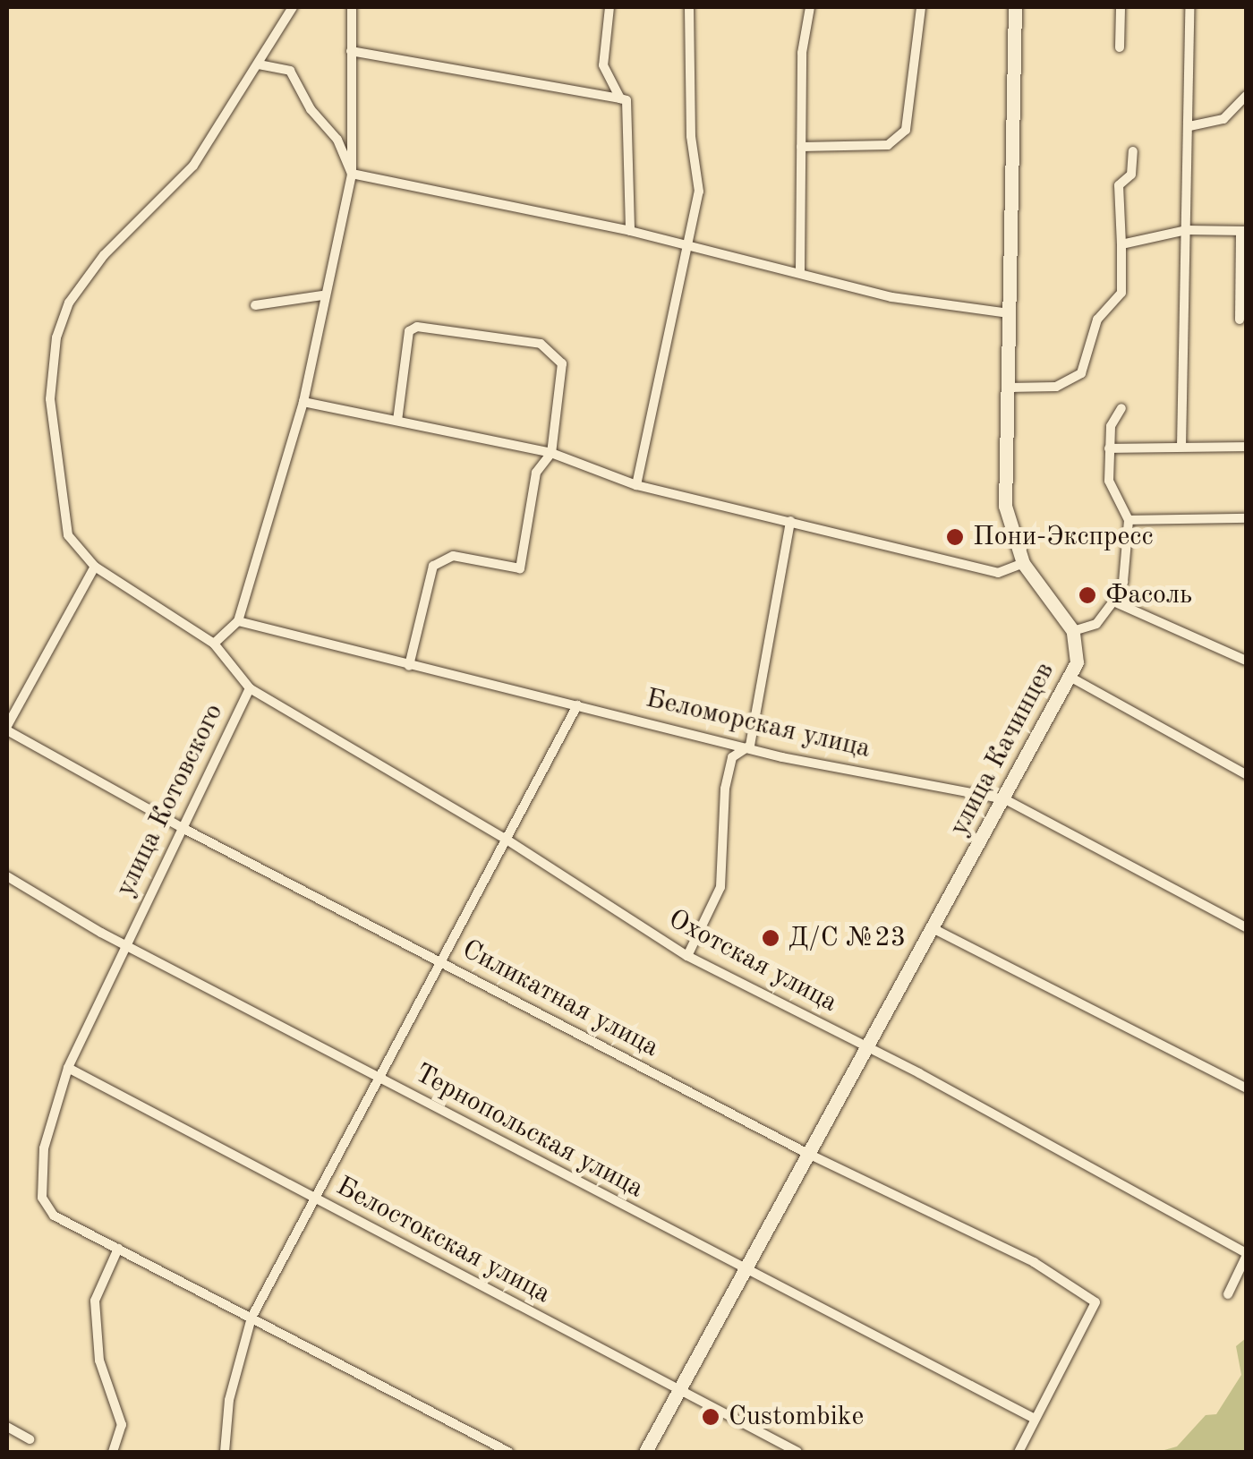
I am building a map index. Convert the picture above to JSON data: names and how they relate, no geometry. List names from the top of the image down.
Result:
{
  "streets": {
    "main road": ["улица Качинцев"],
    "street": [
      "Беломорская улица",
      "улица Котовского",
      "Охотская улица",
      "Силикатная улица",
      "Тернопольская улица",
      "Белостокская улица"
    ]
  },
  "crossings": [
    ["Беломорская улица", "улица Качинцев"],
    ["улица Качинцев", "Охотская улица"],
    ["улица Качинцев", "Силикатная улица"],
    ["улица Качинцев", "Тернопольская улица"],
    ["улица Качинцев", "Белостокская улица"],
    ["улица Котовского", "Охотская улица"],
    ["улица Котовского", "Силикатная улица"],
    ["улица Котовского", "Тернопольская улица"],
    ["улица Котовского", "Белостокская улица"],
    ["Силикатная улица", "Тернопольская улица"]
  ],
  "places": [
    "Пони-Экспресс",
    "Фасоль",
    "Д/С №23",
    "Custombike"
  ]
}
